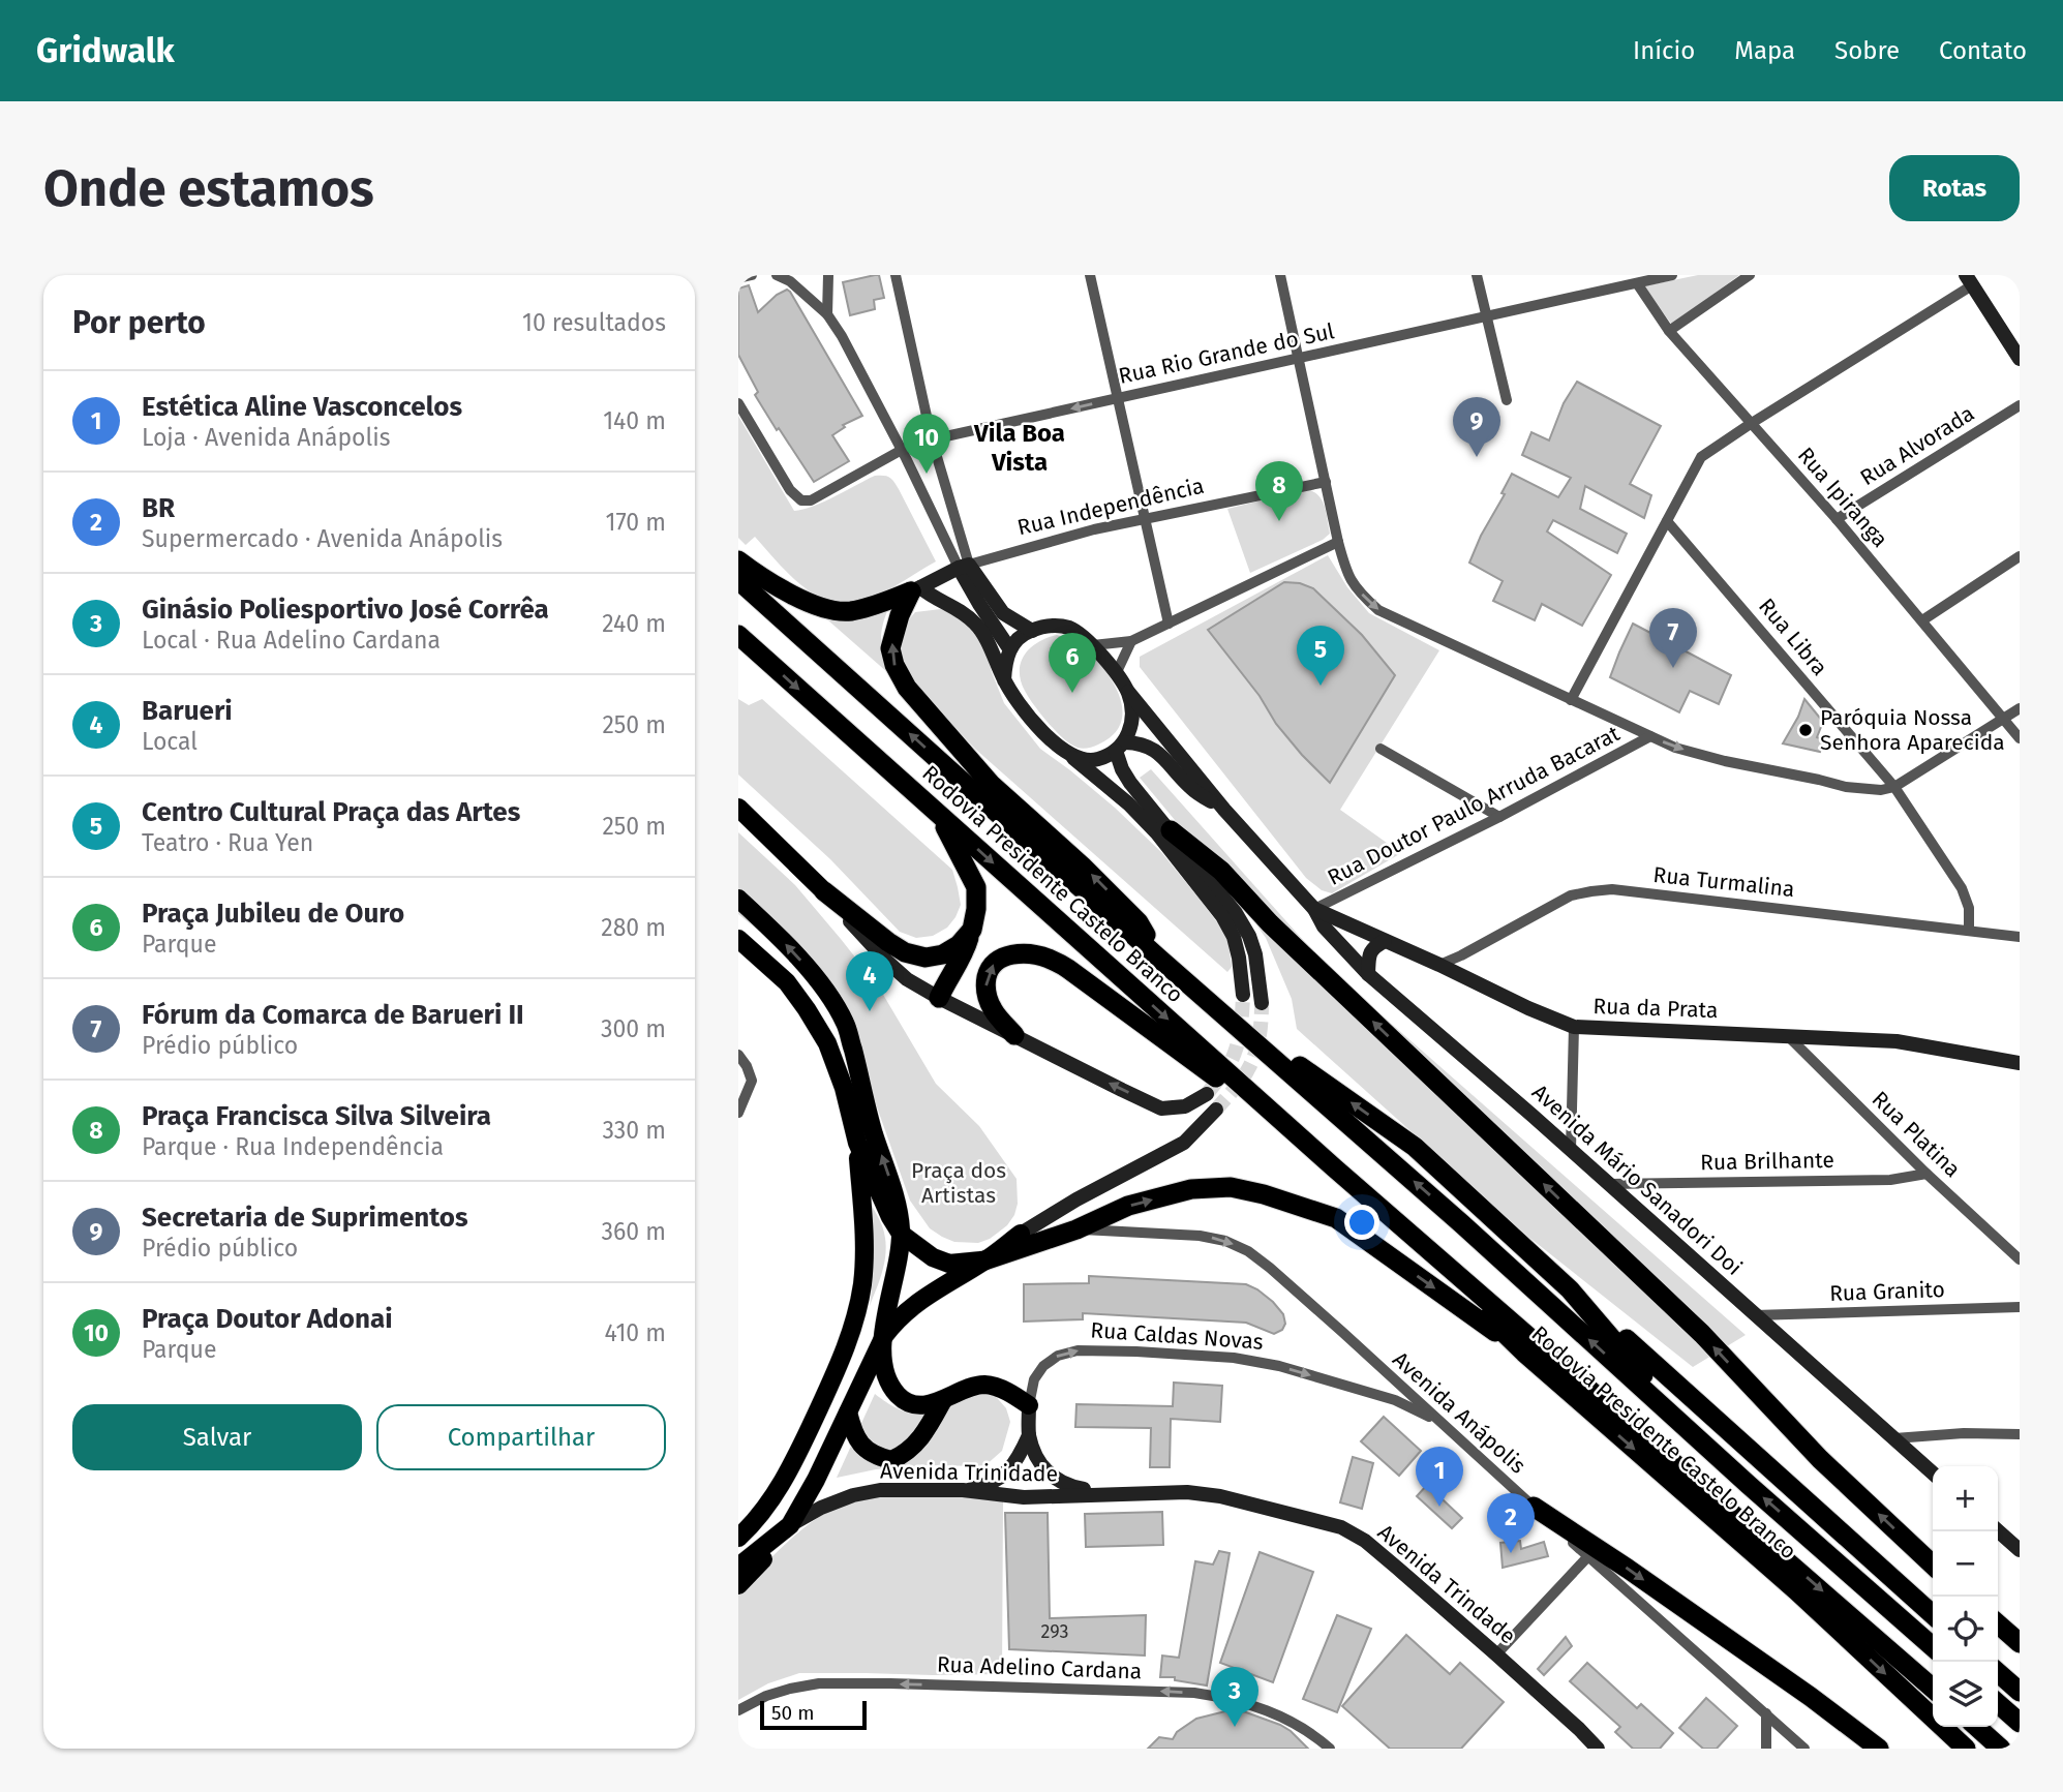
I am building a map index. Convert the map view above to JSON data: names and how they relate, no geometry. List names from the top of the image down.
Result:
{
  "streets": {
    "highway": ["Rodovia Presidente Castelo Branco"],
    "main road": [
      "Rua Independência",
      "Rua da Prata",
      "Avenida Mário Sanadori Doi",
      "Rua Caldas Novas",
      "Avenida Trinidade",
      "Avenida Trindade"
    ],
    "street": [
      "Rua Rio Grande do Sul",
      "Rua Alvorada",
      "Rua Ipiranga",
      "Rua Libra",
      "Rua Doutor Paulo Arruda Bacarat",
      "Rua Turmalina",
      "Rua Platina",
      "Rua Brilhante",
      "Rua Granito",
      "Avenida Anápolis",
      "Rua Adelino Cardana"
    ]
  },
  "crossings": [
    ["Rua Rio Grande do Sul", "Rua Ipiranga"],
    ["Rua Alvorada", "Rua Ipiranga"],
    ["Rua Libra", "Rua Turmalina"],
    ["Rua Doutor Paulo Arruda Bacarat", "Rua da Prata"],
    ["Rua Doutor Paulo Arruda Bacarat", "Avenida Mário Sanadori Doi"],
    ["Rua Turmalina", "Rua da Prata"],
    ["Rua da Prata", "Rua Platina"],
    ["Rua da Prata", "Avenida Mário Sanadori Doi"],
    ["Rua Platina", "Rua Brilhante"],
    ["Rua Brilhante", "Avenida Mário Sanadori Doi"],
    ["Avenida Mário Sanadori Doi", "Rua Granito"],
    ["Rua Caldas Novas", "Avenida Anápolis"],
    ["Rua Caldas Novas", "Avenida Trinidade"],
    ["Rua Caldas Novas", "Avenida Trindade"],
    ["Avenida Trinidade", "Avenida Trindade"]
  ],
  "one_way": ["Rua Caldas Novas", "Avenida Anápolis", "Rua Adelino Cardana"],
  "districts": ["Vila Boa Vista"],
  "parks": ["Praça dos Artistas"],
  "places": ["Paróquia Nossa Senhora Aparecida"],
  "house_numbers": ["293"],
  "scale_bar": "50 m",
  "page": {
    "header": "Gridwalk",
    "nav": [
      "Início",
      "Mapa",
      "Sobre",
      "Contato"
    ],
    "buttons": [
      "Rotas",
      ["Salvar", "Compartilhar"]
    ],
    "title": "Onde estamos",
    "heading": ["Por perto", "10 resultados"],
    "list": [
      {
        "mark": "1",
        "name": "Estética Aline Vasconcelos",
        "note": "Loja · Avenida Anápolis",
        "value": "140 m"
      },
      {
        "mark": "2",
        "name": "BR",
        "note": "Supermercado · Avenida Anápolis",
        "value": "170 m"
      },
      {
        "mark": "3",
        "name": "Ginásio Poliesportivo José Corrêa",
        "note": "Local · Rua Adelino Cardana",
        "value": "240 m"
      },
      {
        "mark": "4",
        "name": "Barueri",
        "note": "Local",
        "value": "250 m"
      },
      {
        "mark": "5",
        "name": "Centro Cultural Praça das Artes",
        "note": "Teatro · Rua Yen",
        "value": "250 m"
      },
      {
        "mark": "6",
        "name": "Praça Jubileu de Ouro",
        "note": "Parque",
        "value": "280 m"
      },
      {
        "mark": "7",
        "name": "Fórum da Comarca de Barueri II",
        "note": "Prédio público",
        "value": "300 m"
      },
      {
        "mark": "8",
        "name": "Praça Francisca Silva Silveira",
        "note": "Parque · Rua Independência",
        "value": "330 m"
      },
      {
        "mark": "9",
        "name": "Secretaria de Suprimentos",
        "note": "Prédio público",
        "value": "360 m"
      },
      {
        "mark": "10",
        "name": "Praça Doutor Adonai",
        "note": "Parque",
        "value": "410 m"
      }
    ],
    "pins": [
      "9",
      "10",
      "8",
      "7",
      "5",
      "6",
      "4",
      "1",
      "2",
      "3"
    ],
    "map_buttons": ["+", "−"],
    "scale": "50 m"
  }
}
